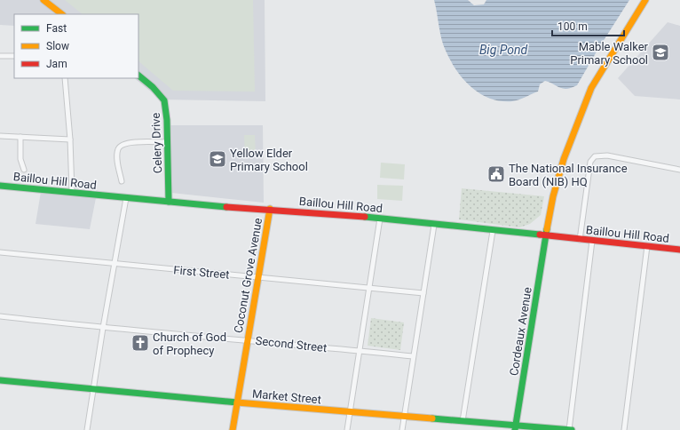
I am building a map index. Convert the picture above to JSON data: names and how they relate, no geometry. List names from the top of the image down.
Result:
{
  "streets": {
    "main road": [
      "Celery Drive",
      "Baillou Hill Road",
      "Coconut Grove Avenue",
      "Cordeaux Avenue",
      "Market Street"
    ],
    "street": ["First Street", "Second Street"]
  },
  "crossings": [
    ["Celery Drive", "Baillou Hill Road"],
    ["Baillou Hill Road", "Coconut Grove Avenue"],
    ["Baillou Hill Road", "Cordeaux Avenue"],
    ["First Street", "Coconut Grove Avenue"],
    ["Coconut Grove Avenue", "Second Street"],
    ["Coconut Grove Avenue", "Market Street"],
    ["Cordeaux Avenue", "Market Street"]
  ],
  "water": ["Big Pond"],
  "places": {
    "school or university": ["Mable Walker Primary School", "Yellow Elder Primary School"],
    "public building": ["The National Insurance Board (NIB) HQ"],
    "church": ["Church of God of Prophecy"]
  },
  "legend": ["Fast", "Slow", "Jam"],
  "scale_bar": "100 m"
}
